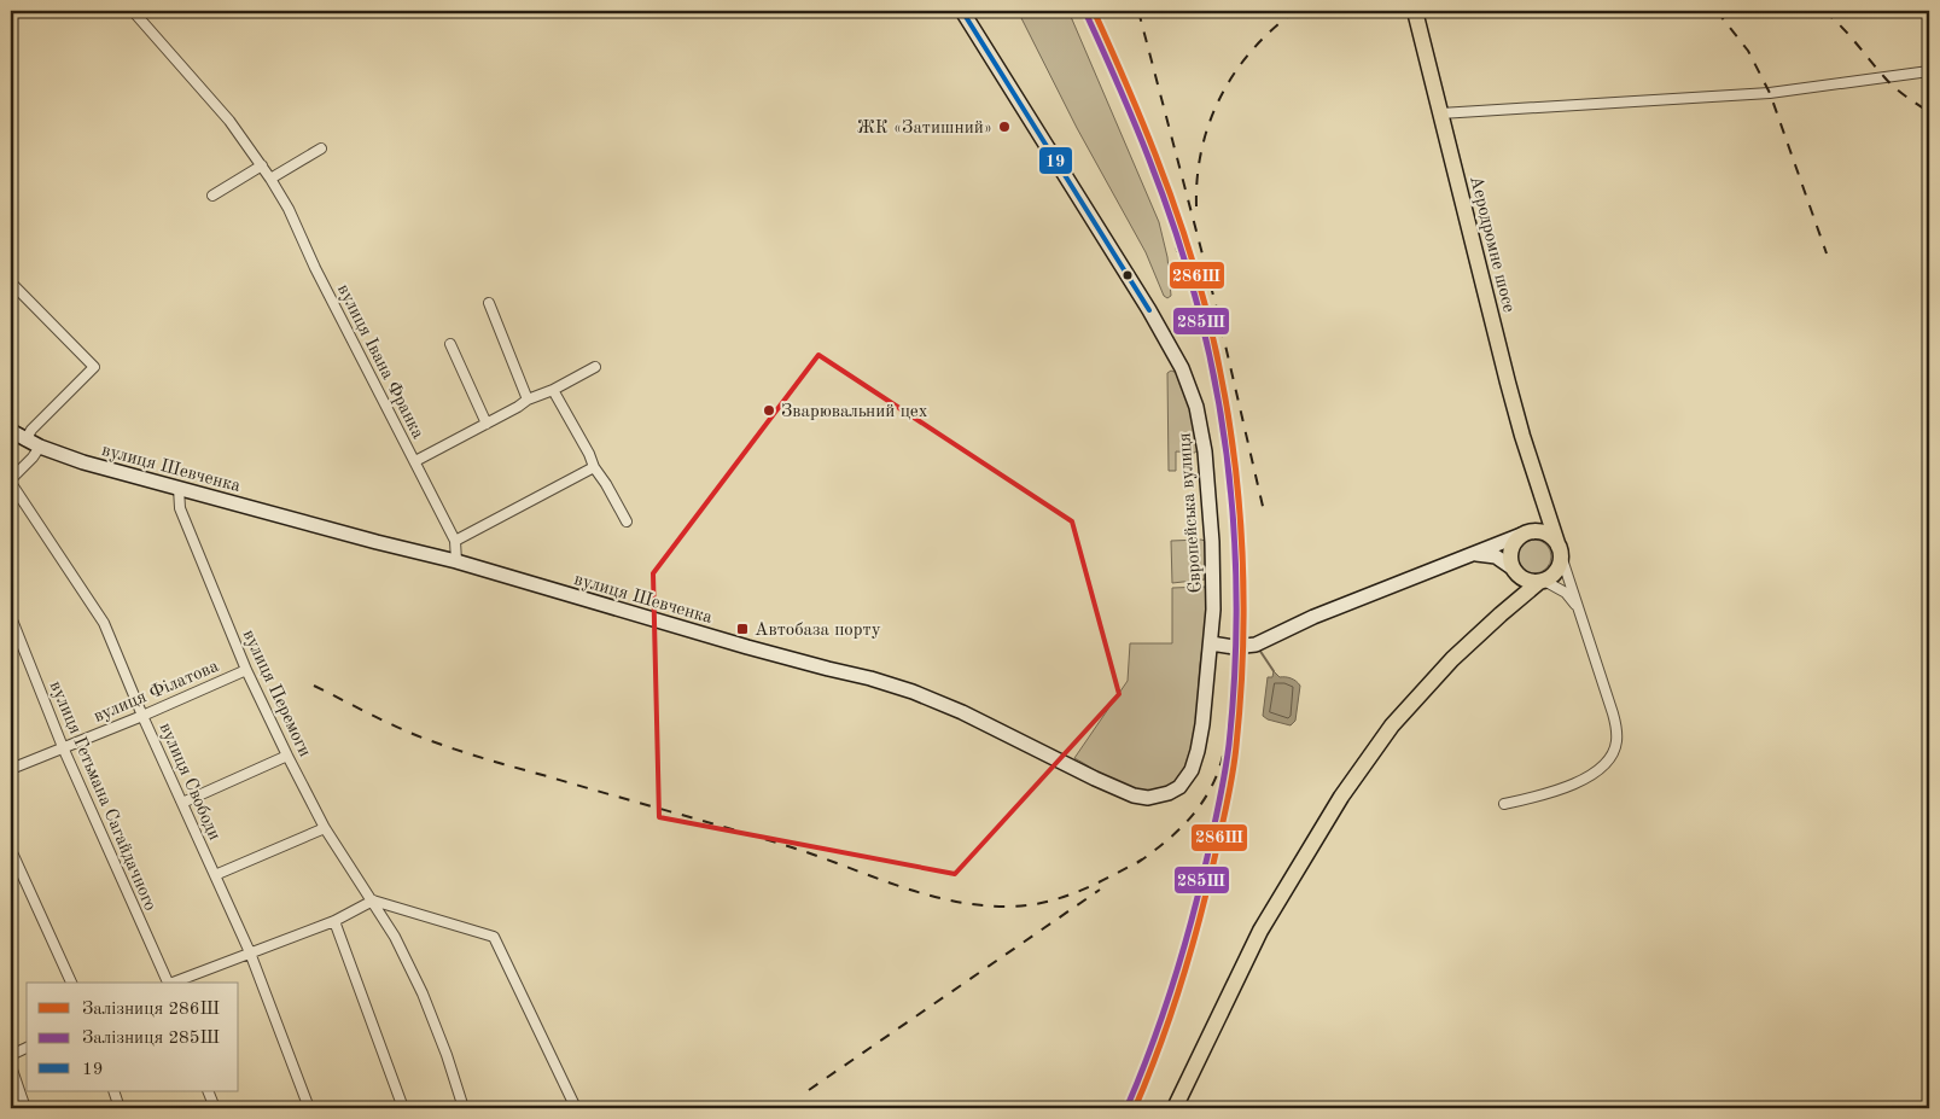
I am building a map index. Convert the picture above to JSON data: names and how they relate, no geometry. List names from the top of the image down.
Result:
{
  "streets": {
    "highway": ["Аеродромне шосе"],
    "main road": ["вулиця Шевченка", "Європейська вулиця"],
    "street": [
      "вулиця Івана Франка",
      "вулиця Філатова",
      "вулиця Перемоги",
      "вулиця Свободи",
      "вулиця Гетьмана Сагайдачного"
    ]
  },
  "crossings": [
    ["вулиця Івана Франка", "вулиця Шевченка"],
    ["вулиця Шевченка", "Європейська вулиця"],
    ["вулиця Шевченка", "вулиця Перемоги"],
    ["вулиця Філатова", "вулиця Перемоги"],
    ["вулиця Філатова", "вулиця Свободи"],
    ["вулиця Філатова", "вулиця Гетьмана Сагайдачного"]
  ],
  "places": {
    "other": ["ЖК «Затишний»", "Зварювальний цех"],
    "transit": ["Автобаза порту"]
  },
  "lines": ["rail line 286Ш", "transit line 19", "rail line 285Ш"],
  "legend": ["Залізниця 286Ш", "Залізниця 285Ш", "19"]
}
